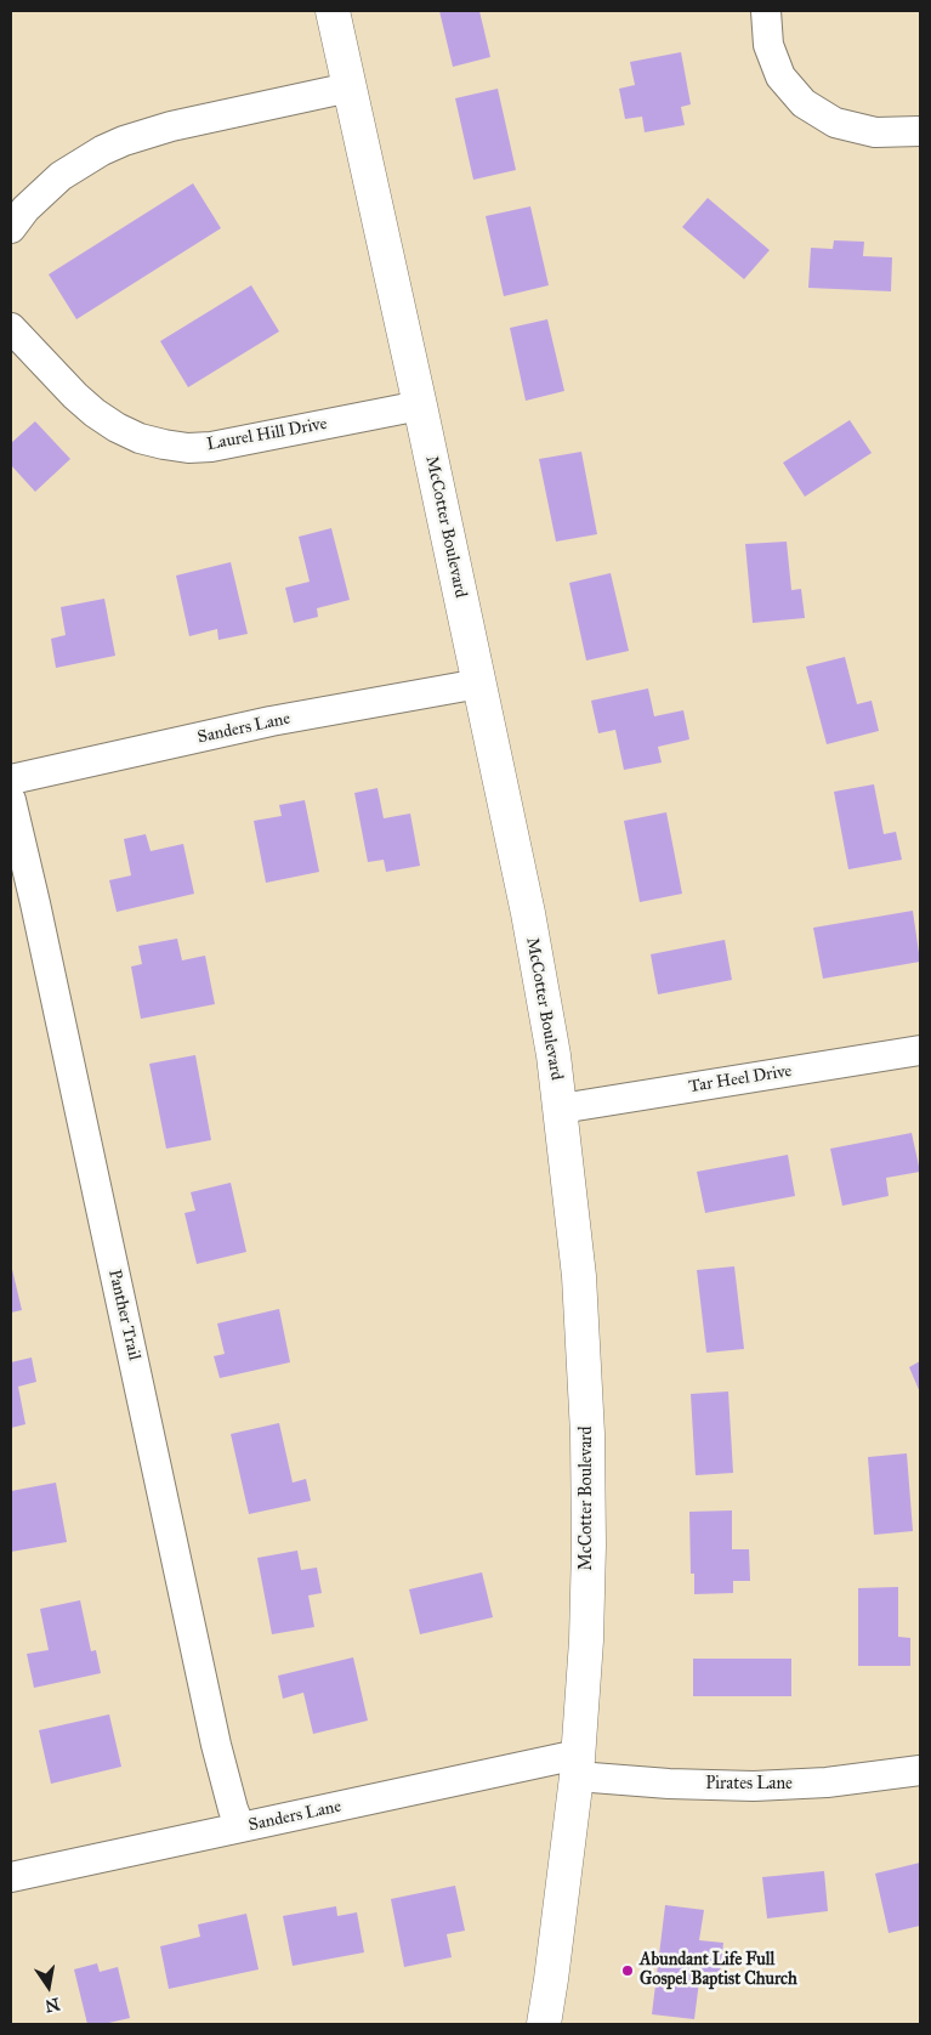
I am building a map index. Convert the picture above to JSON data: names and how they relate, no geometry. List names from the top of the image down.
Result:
{
  "streets": {
    "street": [
      "Laurel Hill Drive",
      "McCotter Boulevard",
      "Sanders Lane",
      "Tar Heel Drive",
      "Panther Trail",
      "Pirates Lane"
    ]
  },
  "crossings": [
    ["Laurel Hill Drive", "McCotter Boulevard"],
    ["McCotter Boulevard", "Sanders Lane"],
    ["McCotter Boulevard", "Tar Heel Drive"],
    ["McCotter Boulevard", "Pirates Lane"],
    ["Sanders Lane", "Panther Trail"],
    ["Sanders Lane", "Pirates Lane"]
  ],
  "places": ["Abundant Life Full Gospel Baptist Church"],
  "north": "bottom"
}
